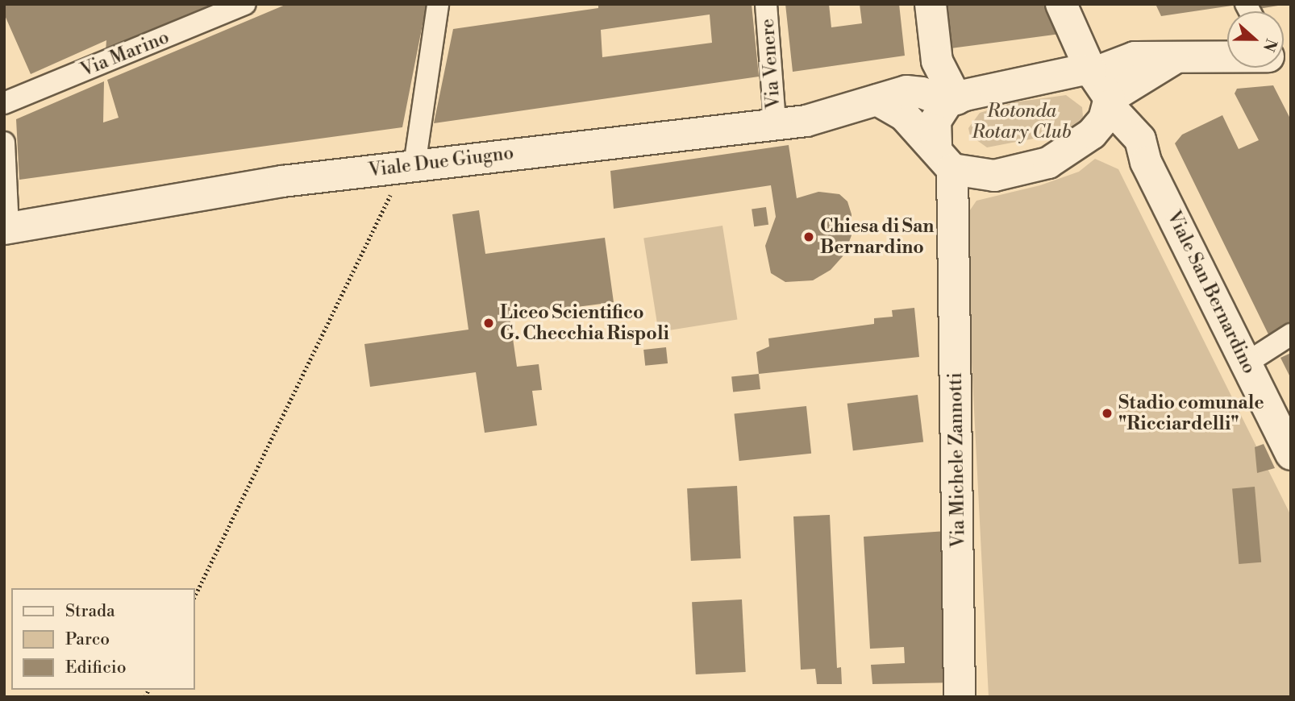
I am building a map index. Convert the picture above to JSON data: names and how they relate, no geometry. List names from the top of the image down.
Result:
{
  "streets": {
    "main road": ["Viale Due Giugno", "Viale San Bernardino", "Via Michele Zannotti"],
    "street": ["Via Marino", "Via Venere"]
  },
  "crossings": [
    ["Via Venere", "Viale Due Giugno"],
    ["Viale Due Giugno", "Via Michele Zannotti"]
  ],
  "parks": ["Rotonda Rotary Club"],
  "places": ["Chiesa di San Bernardino", "Liceo Scientifico G. Checchia Rispoli", "Stadio comunale \"Ricciardelli\""],
  "legend": ["Strada", "Parco", "Edificio"],
  "north": "right"
}
